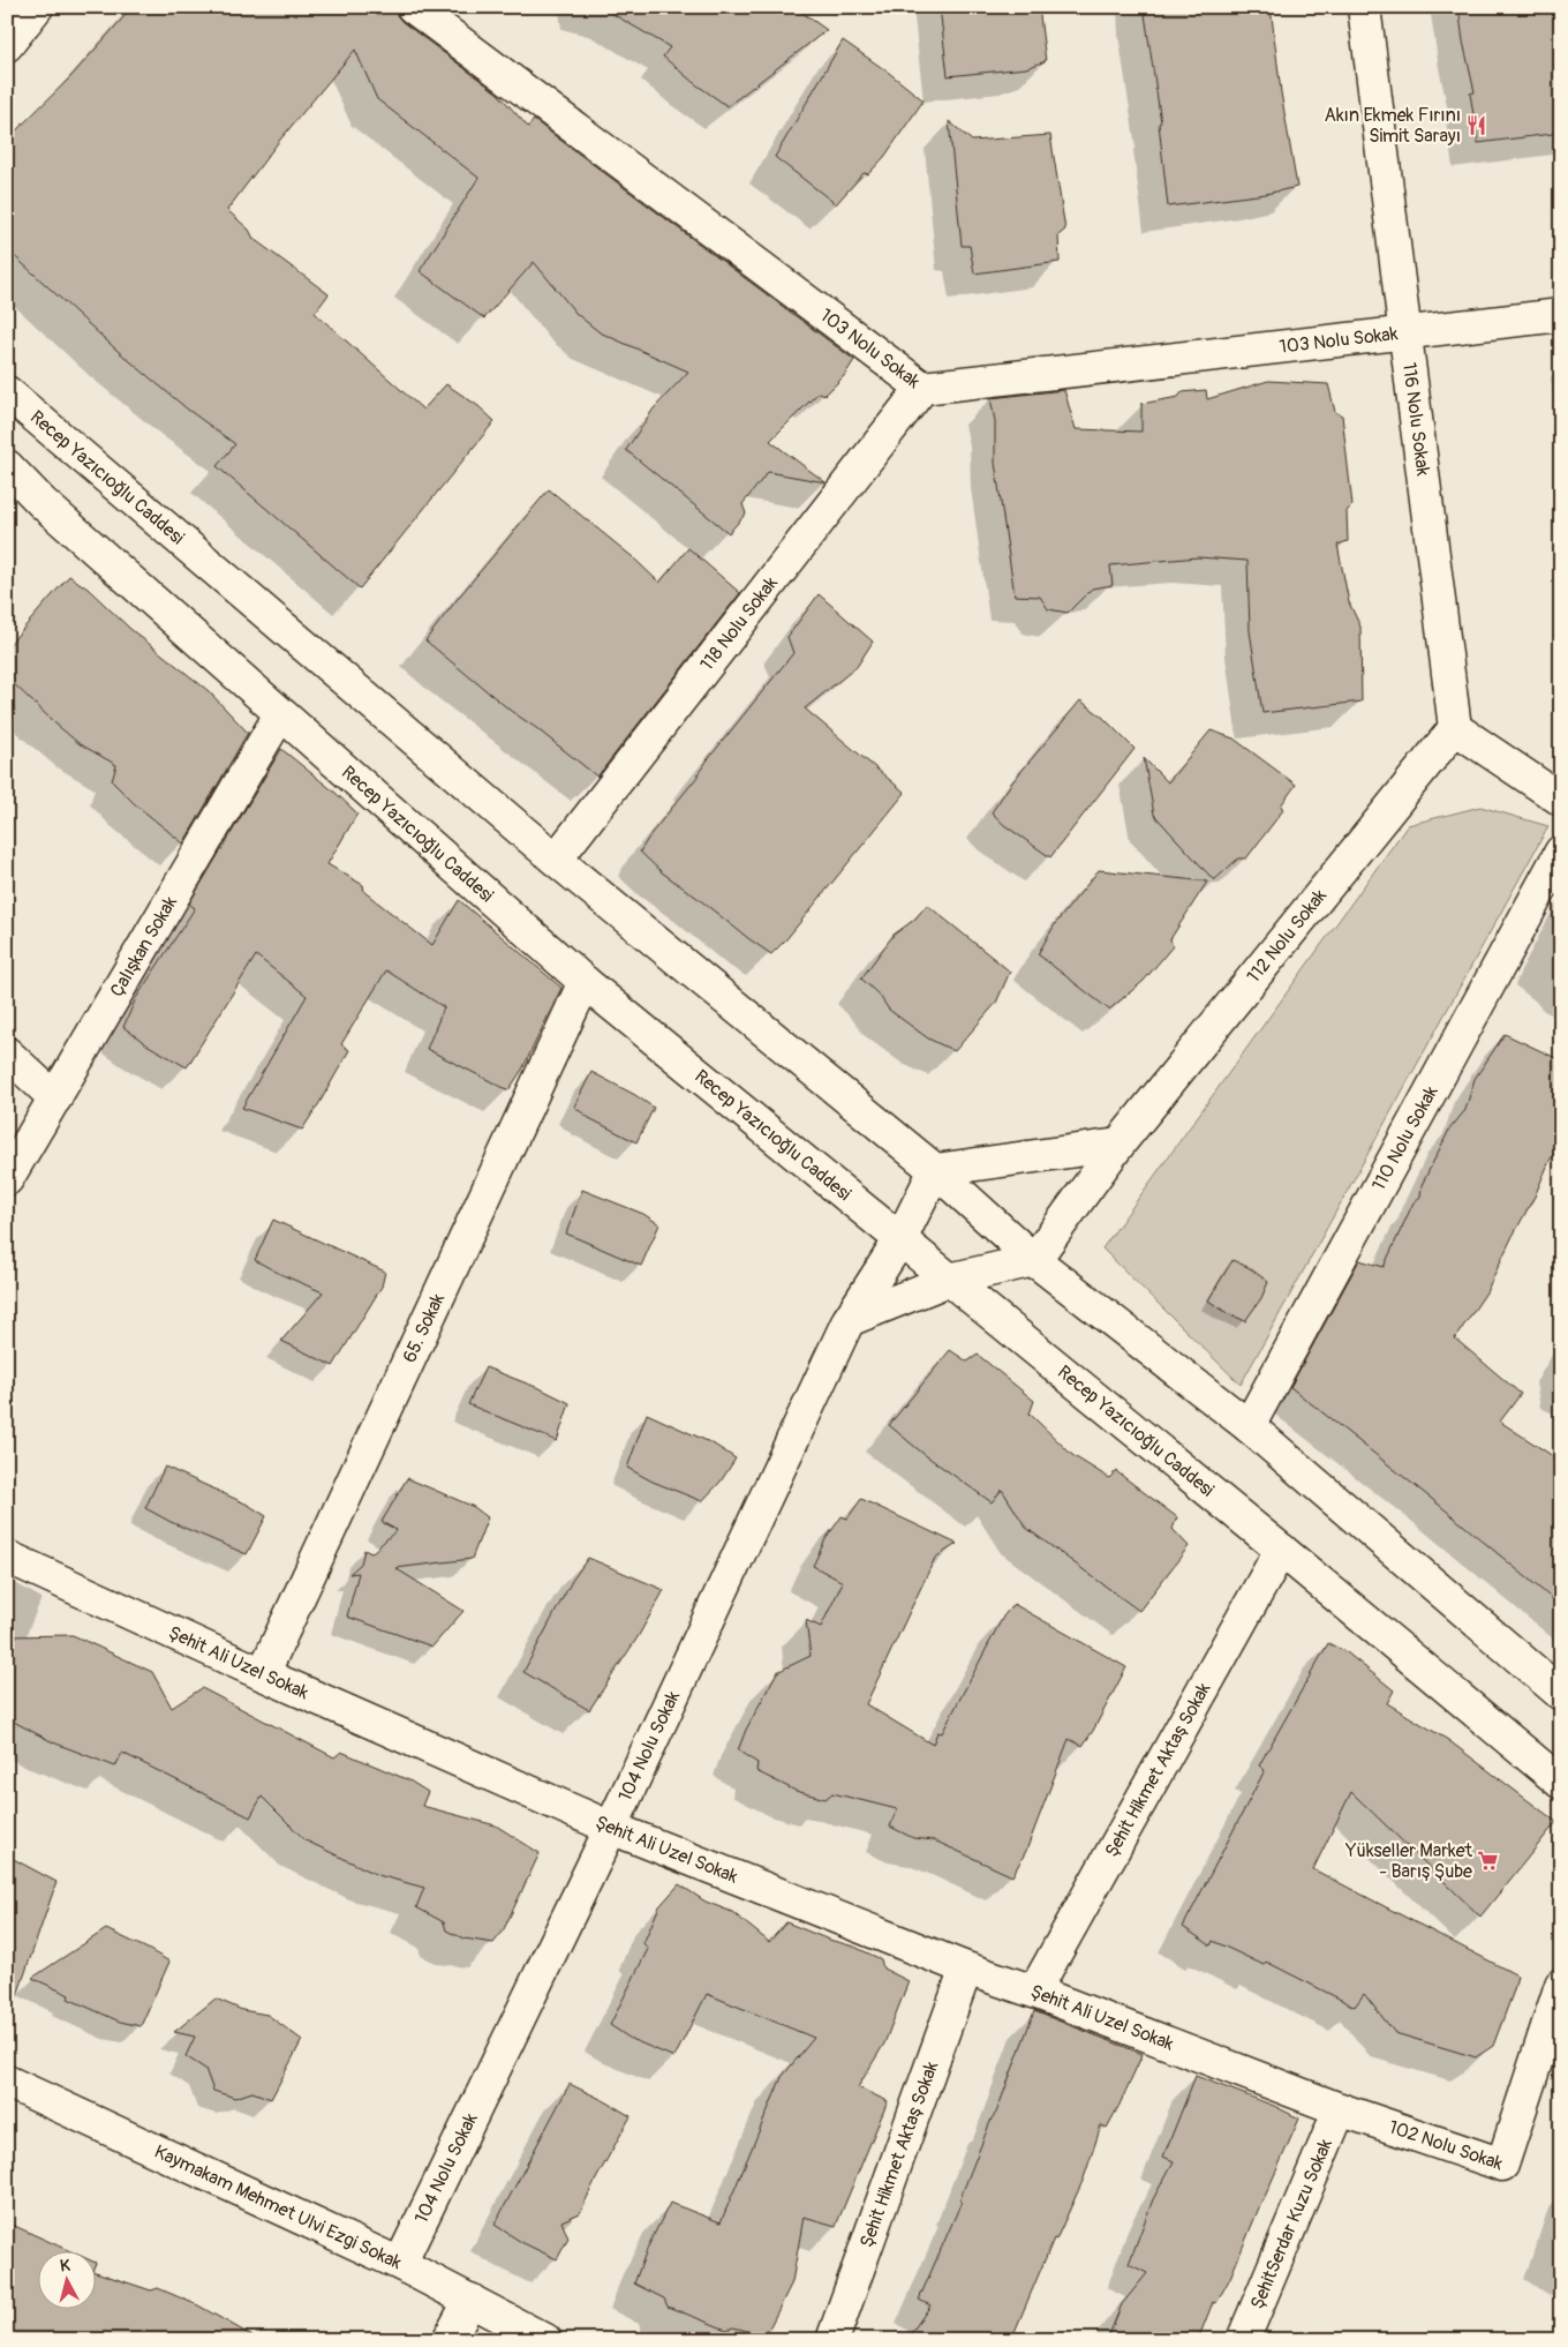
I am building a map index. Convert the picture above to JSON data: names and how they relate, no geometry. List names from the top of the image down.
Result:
{
  "streets": {
    "street": [
      "103 Nolu Sokak",
      "116 Nolu Sokak",
      "Recep Yazıcıoğlu Caddesi",
      "118 Nolu Sokak",
      "112 Nolu Sokak",
      "Çalışkan Sokak",
      "110 Nolu Sokak",
      "65. Sokak",
      "Şehit Ali Uzel Sokak",
      "104 Nolu Sokak",
      "Şehit Hikmet Aktaş Sokak",
      "102 Nolu Sokak",
      "Kaymakam Mehmet Ulvi Ezgi Sokak",
      "ŞehitSerdar Kuzu Sokak"
    ]
  },
  "crossings": [
    ["103 Nolu Sokak", "116 Nolu Sokak"],
    ["103 Nolu Sokak", "118 Nolu Sokak"],
    ["116 Nolu Sokak", "112 Nolu Sokak"],
    ["Recep Yazıcıoğlu Caddesi", "118 Nolu Sokak"],
    ["Recep Yazıcıoğlu Caddesi", "112 Nolu Sokak"],
    ["Recep Yazıcıoğlu Caddesi", "Çalışkan Sokak"],
    ["Recep Yazıcıoğlu Caddesi", "110 Nolu Sokak"],
    ["Recep Yazıcıoğlu Caddesi", "65. Sokak"],
    ["Recep Yazıcıoğlu Caddesi", "104 Nolu Sokak"],
    ["Recep Yazıcıoğlu Caddesi", "Şehit Hikmet Aktaş Sokak"],
    ["65. Sokak", "Şehit Ali Uzel Sokak"],
    ["Şehit Ali Uzel Sokak", "104 Nolu Sokak"],
    ["Şehit Ali Uzel Sokak", "Şehit Hikmet Aktaş Sokak"],
    ["Şehit Ali Uzel Sokak", "102 Nolu Sokak"],
    ["Şehit Ali Uzel Sokak", "ŞehitSerdar Kuzu Sokak"],
    ["104 Nolu Sokak", "Kaymakam Mehmet Ulvi Ezgi Sokak"],
    ["102 Nolu Sokak", "ŞehitSerdar Kuzu Sokak"]
  ],
  "places": {
    "restaurant": ["Akın Ekmek Fırını Simit Sarayı"],
    "supermarket": ["Yükseller Market - Barış Şube"]
  },
  "north": "top"
}
